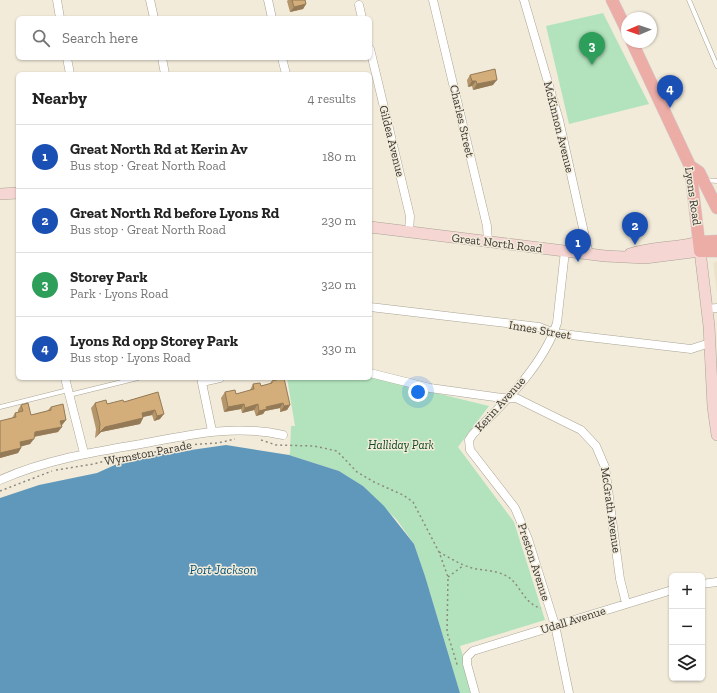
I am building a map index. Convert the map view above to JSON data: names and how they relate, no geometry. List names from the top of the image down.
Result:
{
  "streets": {
    "main road": ["Lyons Road", "Great North Road"],
    "street": [
      "Charles Street",
      "McKinnon Avenue",
      "Gildea Avenue",
      "Innes Street",
      "Kerin Avenue",
      "Wymston Parade",
      "McGrath Avenue",
      "Preston Avenue",
      "Udall Avenue"
    ]
  },
  "crossings": [
    ["Charles Street", "Great North Road"],
    ["McKinnon Avenue", "Great North Road"],
    ["Gildea Avenue", "Great North Road"],
    ["Lyons Road", "Great North Road"],
    ["Great North Road", "Kerin Avenue"],
    ["Innes Street", "Kerin Avenue"],
    ["Kerin Avenue", "McGrath Avenue"],
    ["Kerin Avenue", "Preston Avenue"],
    ["McGrath Avenue", "Udall Avenue"],
    ["Preston Avenue", "Udall Avenue"]
  ],
  "water": ["Port Jackson"],
  "parks": ["Halliday Park"],
  "north": "left",
  "page": {
    "search": "Search here",
    "pins": [
      "3",
      "4",
      "2",
      "1"
    ],
    "heading": ["Nearby", "4 results"],
    "list": [
      {
        "mark": "1",
        "name": "Great North Rd at Kerin Av",
        "note": "Bus stop · Great North Road",
        "value": "180 m"
      },
      {
        "mark": "2",
        "name": "Great North Rd before Lyons Rd",
        "note": "Bus stop · Great North Road",
        "value": "230 m"
      },
      {
        "mark": "3",
        "name": "Storey Park",
        "note": "Park · Lyons Road",
        "value": "320 m"
      },
      {
        "mark": "4",
        "name": "Lyons Rd opp Storey Park",
        "note": "Bus stop · Lyons Road",
        "value": "330 m"
      }
    ],
    "map_buttons": ["+", "−"]
  }
}
